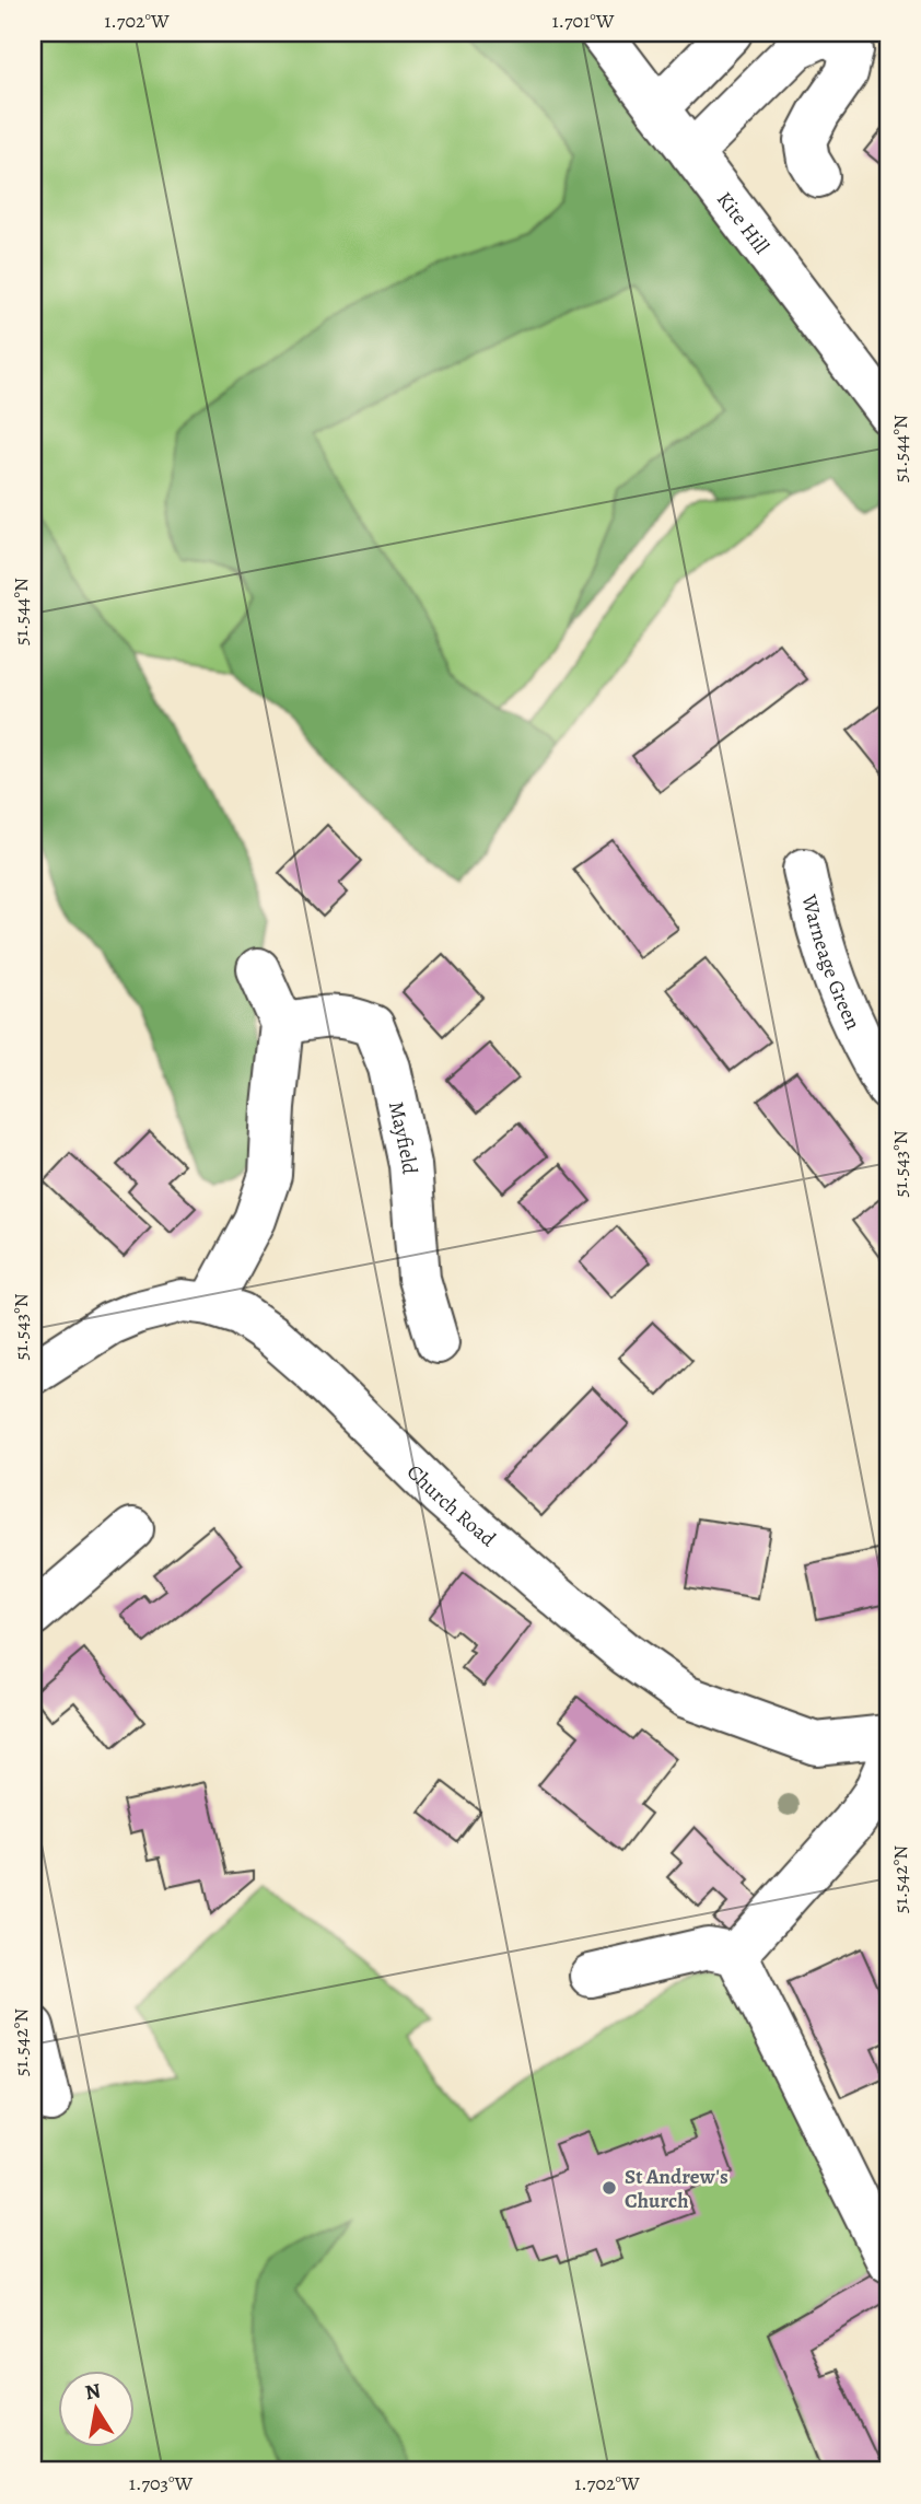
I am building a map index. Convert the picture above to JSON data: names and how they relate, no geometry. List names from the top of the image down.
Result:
{
  "streets": {
    "street": [
      "Kite Hill",
      "Warneage Green",
      "Mayfield",
      "Church Road"
    ]
  },
  "places": ["St Andrew's Church"],
  "north": "top",
  "coordinates": [
    "1.702°W",
    "1.701°W",
    "51.544°N",
    "51.543°N",
    "51.542°N",
    "1.703°W"
  ]
}
